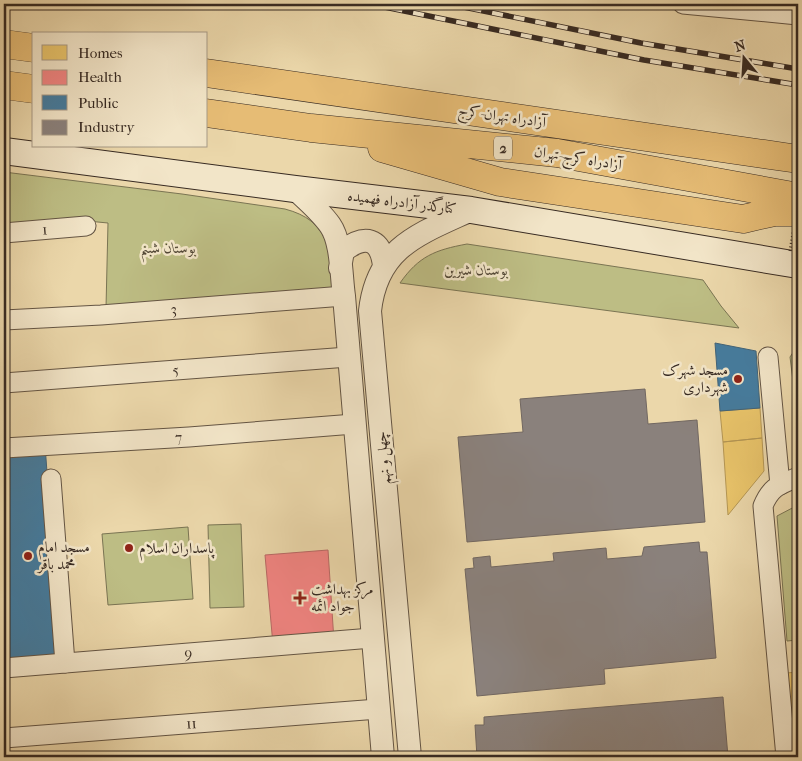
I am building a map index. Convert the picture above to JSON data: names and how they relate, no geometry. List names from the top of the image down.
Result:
{
  "streets": {
    "highway": ["آزادراه تهران-کرج", "2", "آزادراه کرج-تهران"],
    "main road": ["کنارگذر آزادراه فهمیده"],
    "street": [
      "1",
      "3",
      "5",
      "7",
      "چهل و نهم",
      "9",
      "11"
    ]
  },
  "crossings": [
    ["کنارگذر آزادراه فهمیده", "چهل و نهم"],
    ["3", "چهل و نهم"],
    ["5", "چهل و نهم"],
    ["7", "چهل و نهم"],
    ["چهل و نهم", "9"],
    ["چهل و نهم", "11"]
  ],
  "parks": ["بوستان شبنم", "بوستان شیرین"],
  "places": {
    "other": ["مسجد شهرک شهرداری", "پاسداران اسلام", "مسجد امام محمد باقر"],
    "health": ["مرکز بهداشت جواد ائمه"]
  },
  "legend": [
    "Homes",
    "Health",
    "Public",
    "Industry"
  ],
  "north": "top"
}
